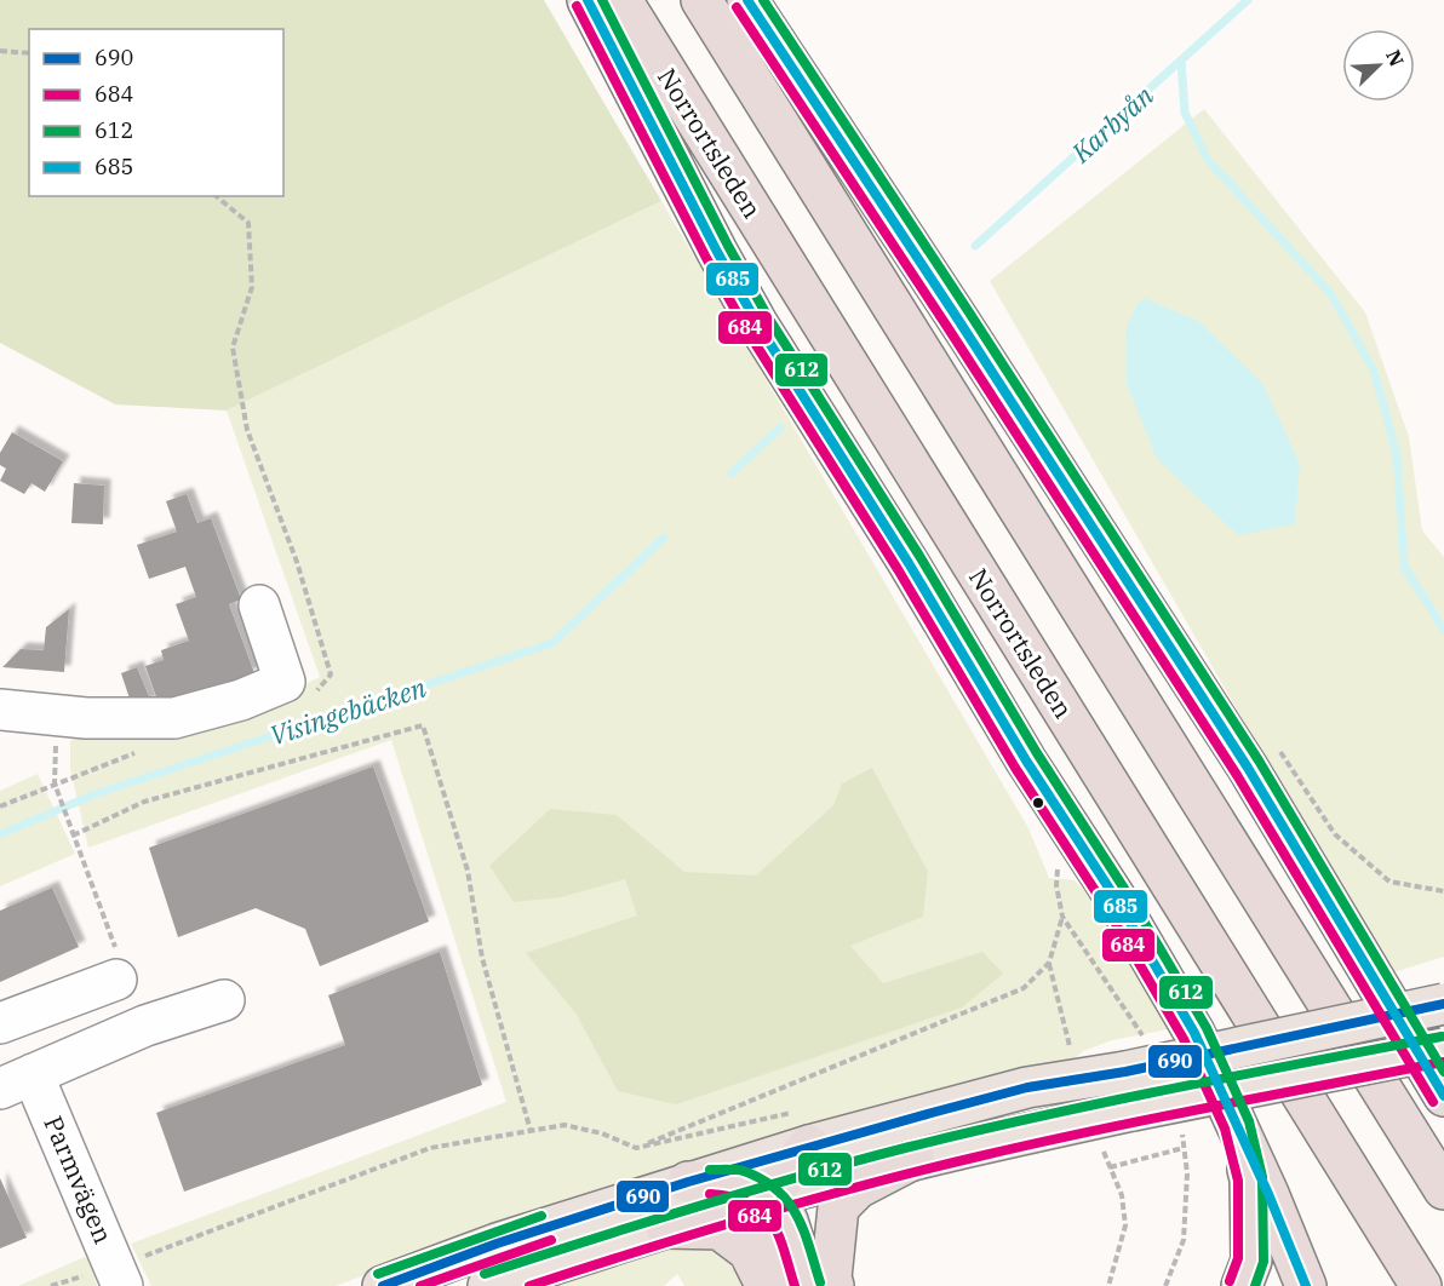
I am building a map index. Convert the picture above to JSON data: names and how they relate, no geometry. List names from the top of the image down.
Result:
{
  "streets": {
    "highway": ["Norrortsleden"],
    "street": ["Parmvägen"]
  },
  "water": ["Karbyån", "Visingebäcken"],
  "lines": [
    "transit line 612",
    "transit line 685",
    "transit line 684",
    "transit line 690"
  ],
  "legend": [
    "690",
    "684",
    "612",
    "685"
  ],
  "north": "top right"
}
